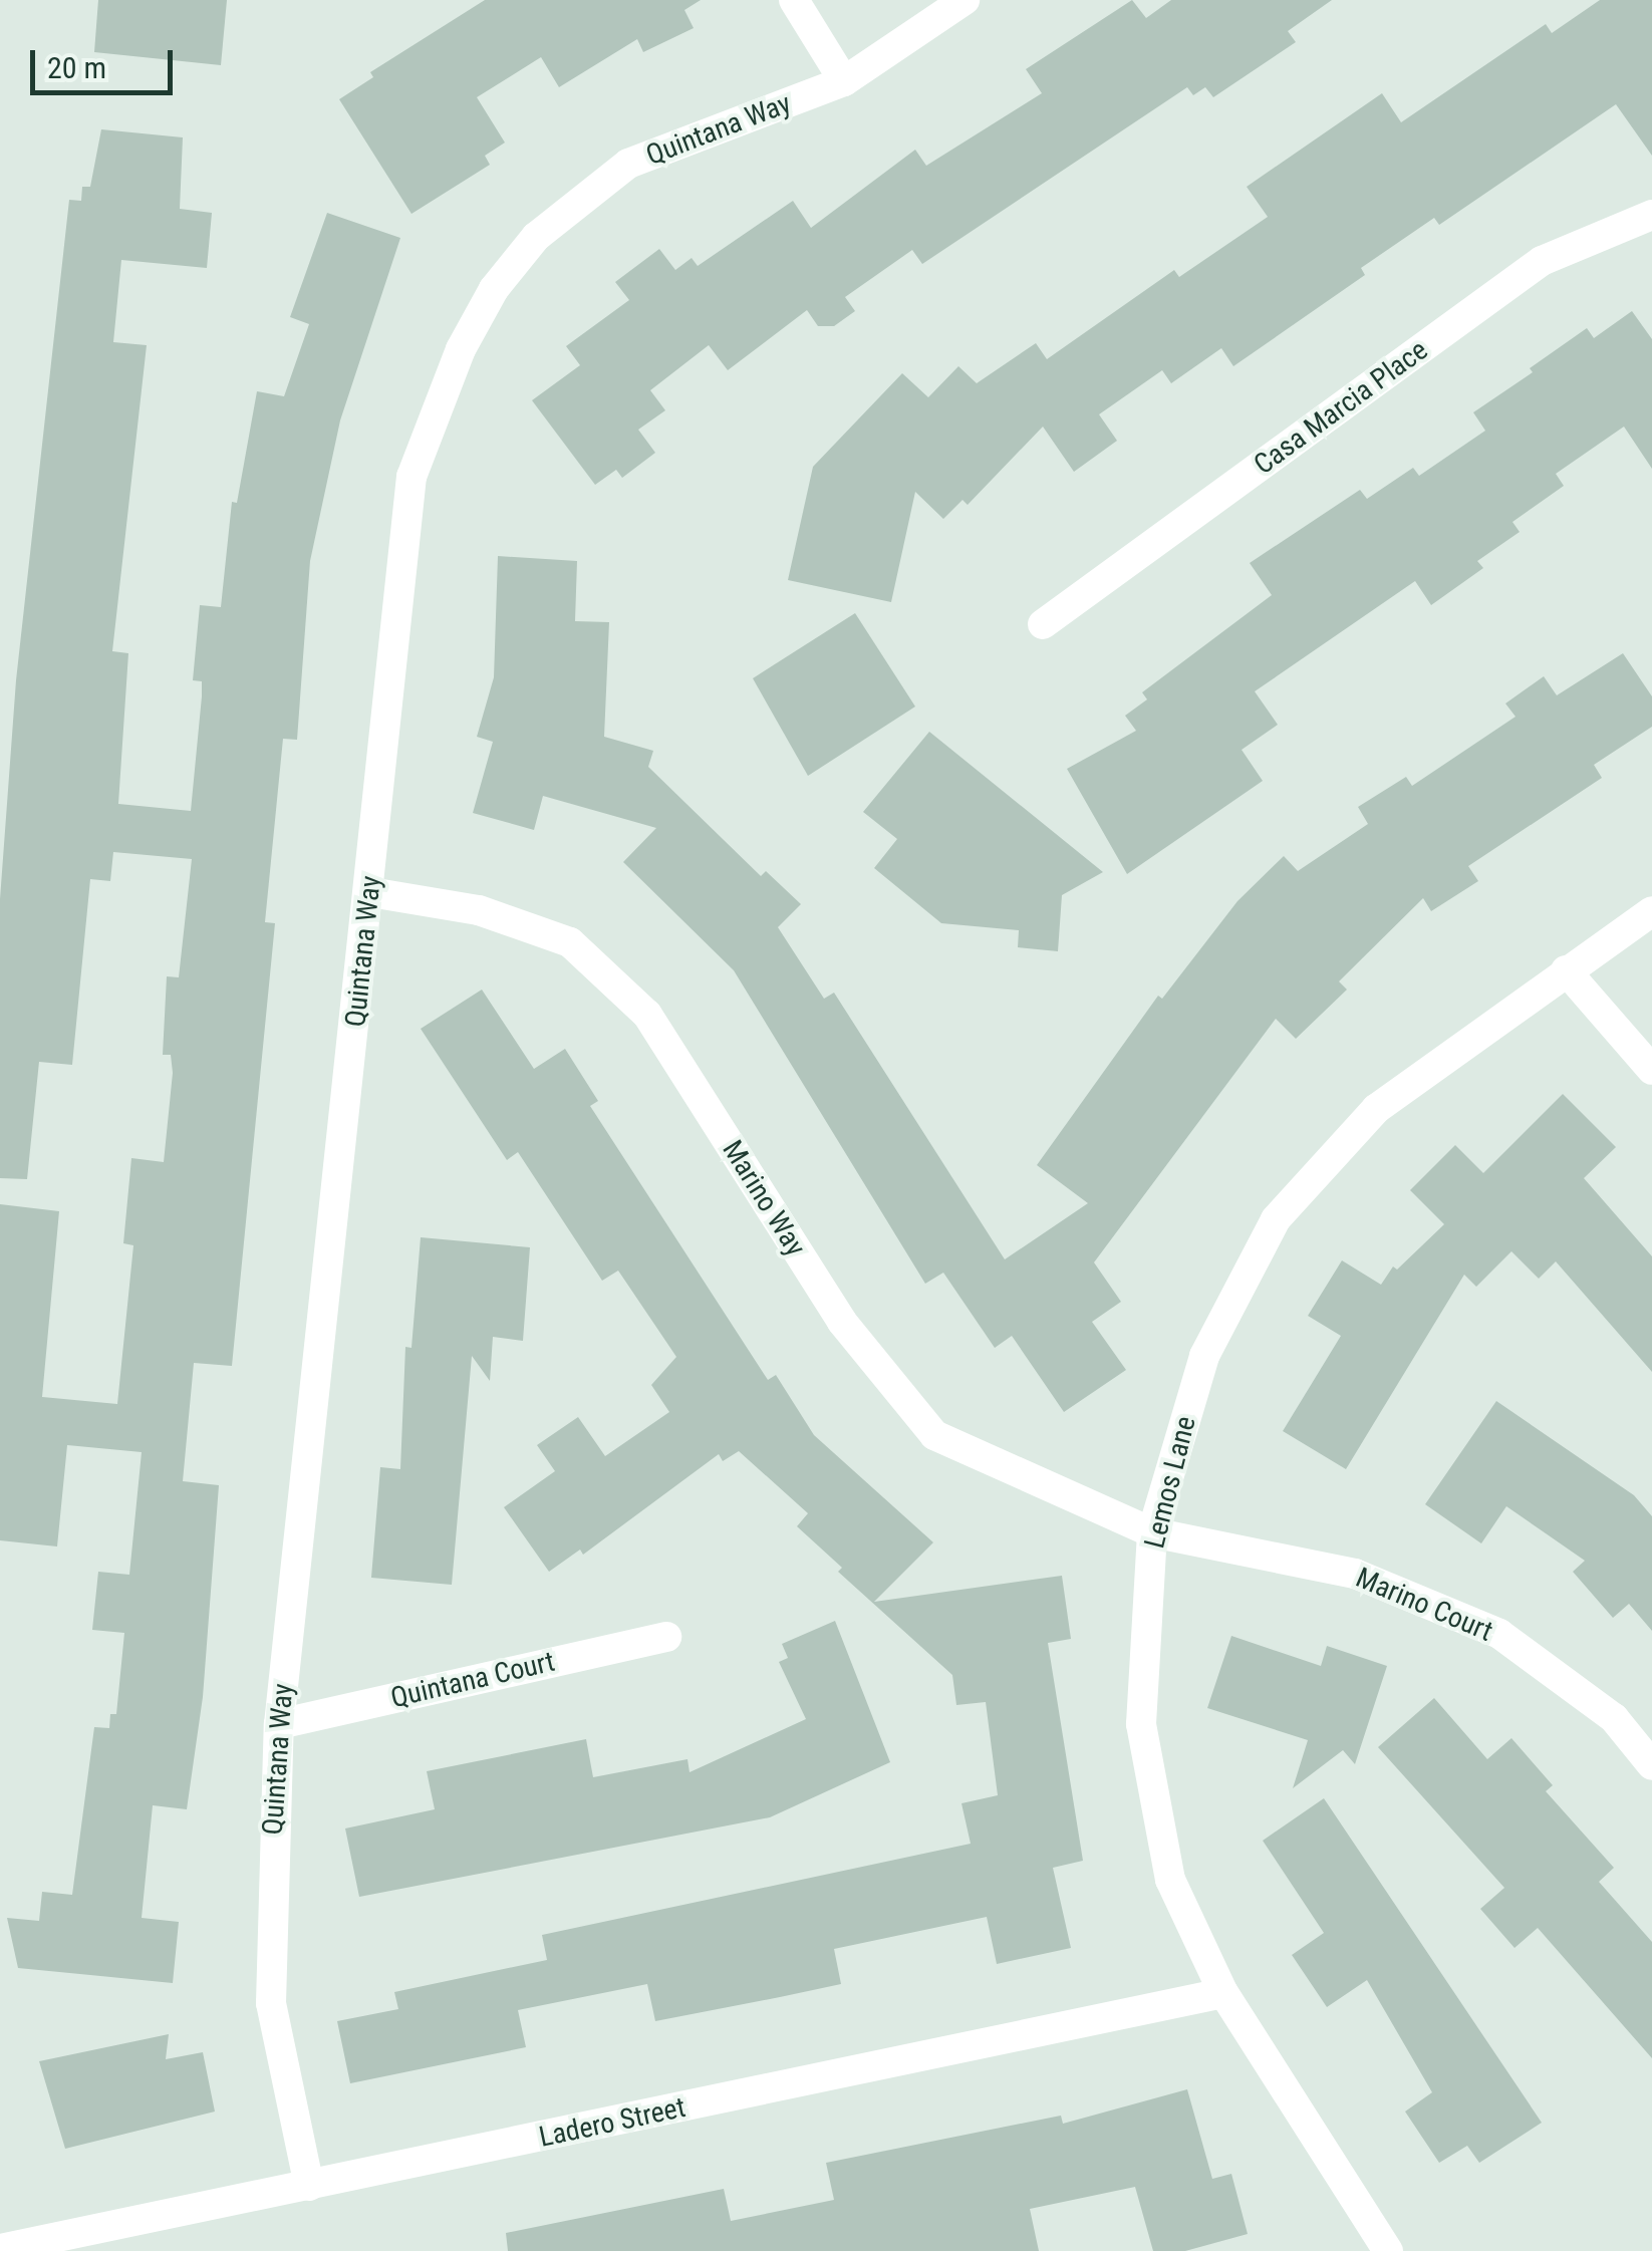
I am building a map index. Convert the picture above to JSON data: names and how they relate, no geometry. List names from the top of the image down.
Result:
{
  "streets": {
    "street": [
      "Quintana Way",
      "Casa Marcia Place",
      "Marino Way",
      "Lemos Lane",
      "Marino Court",
      "Quintana Court",
      "Ladero Street"
    ]
  },
  "crossings": [
    ["Quintana Way", "Marino Way"],
    ["Quintana Way", "Quintana Court"],
    ["Quintana Way", "Ladero Street"],
    ["Marino Way", "Lemos Lane"],
    ["Marino Way", "Marino Court"],
    ["Lemos Lane", "Marino Court"],
    ["Lemos Lane", "Ladero Street"]
  ],
  "scale_bar": "20 m"
}
